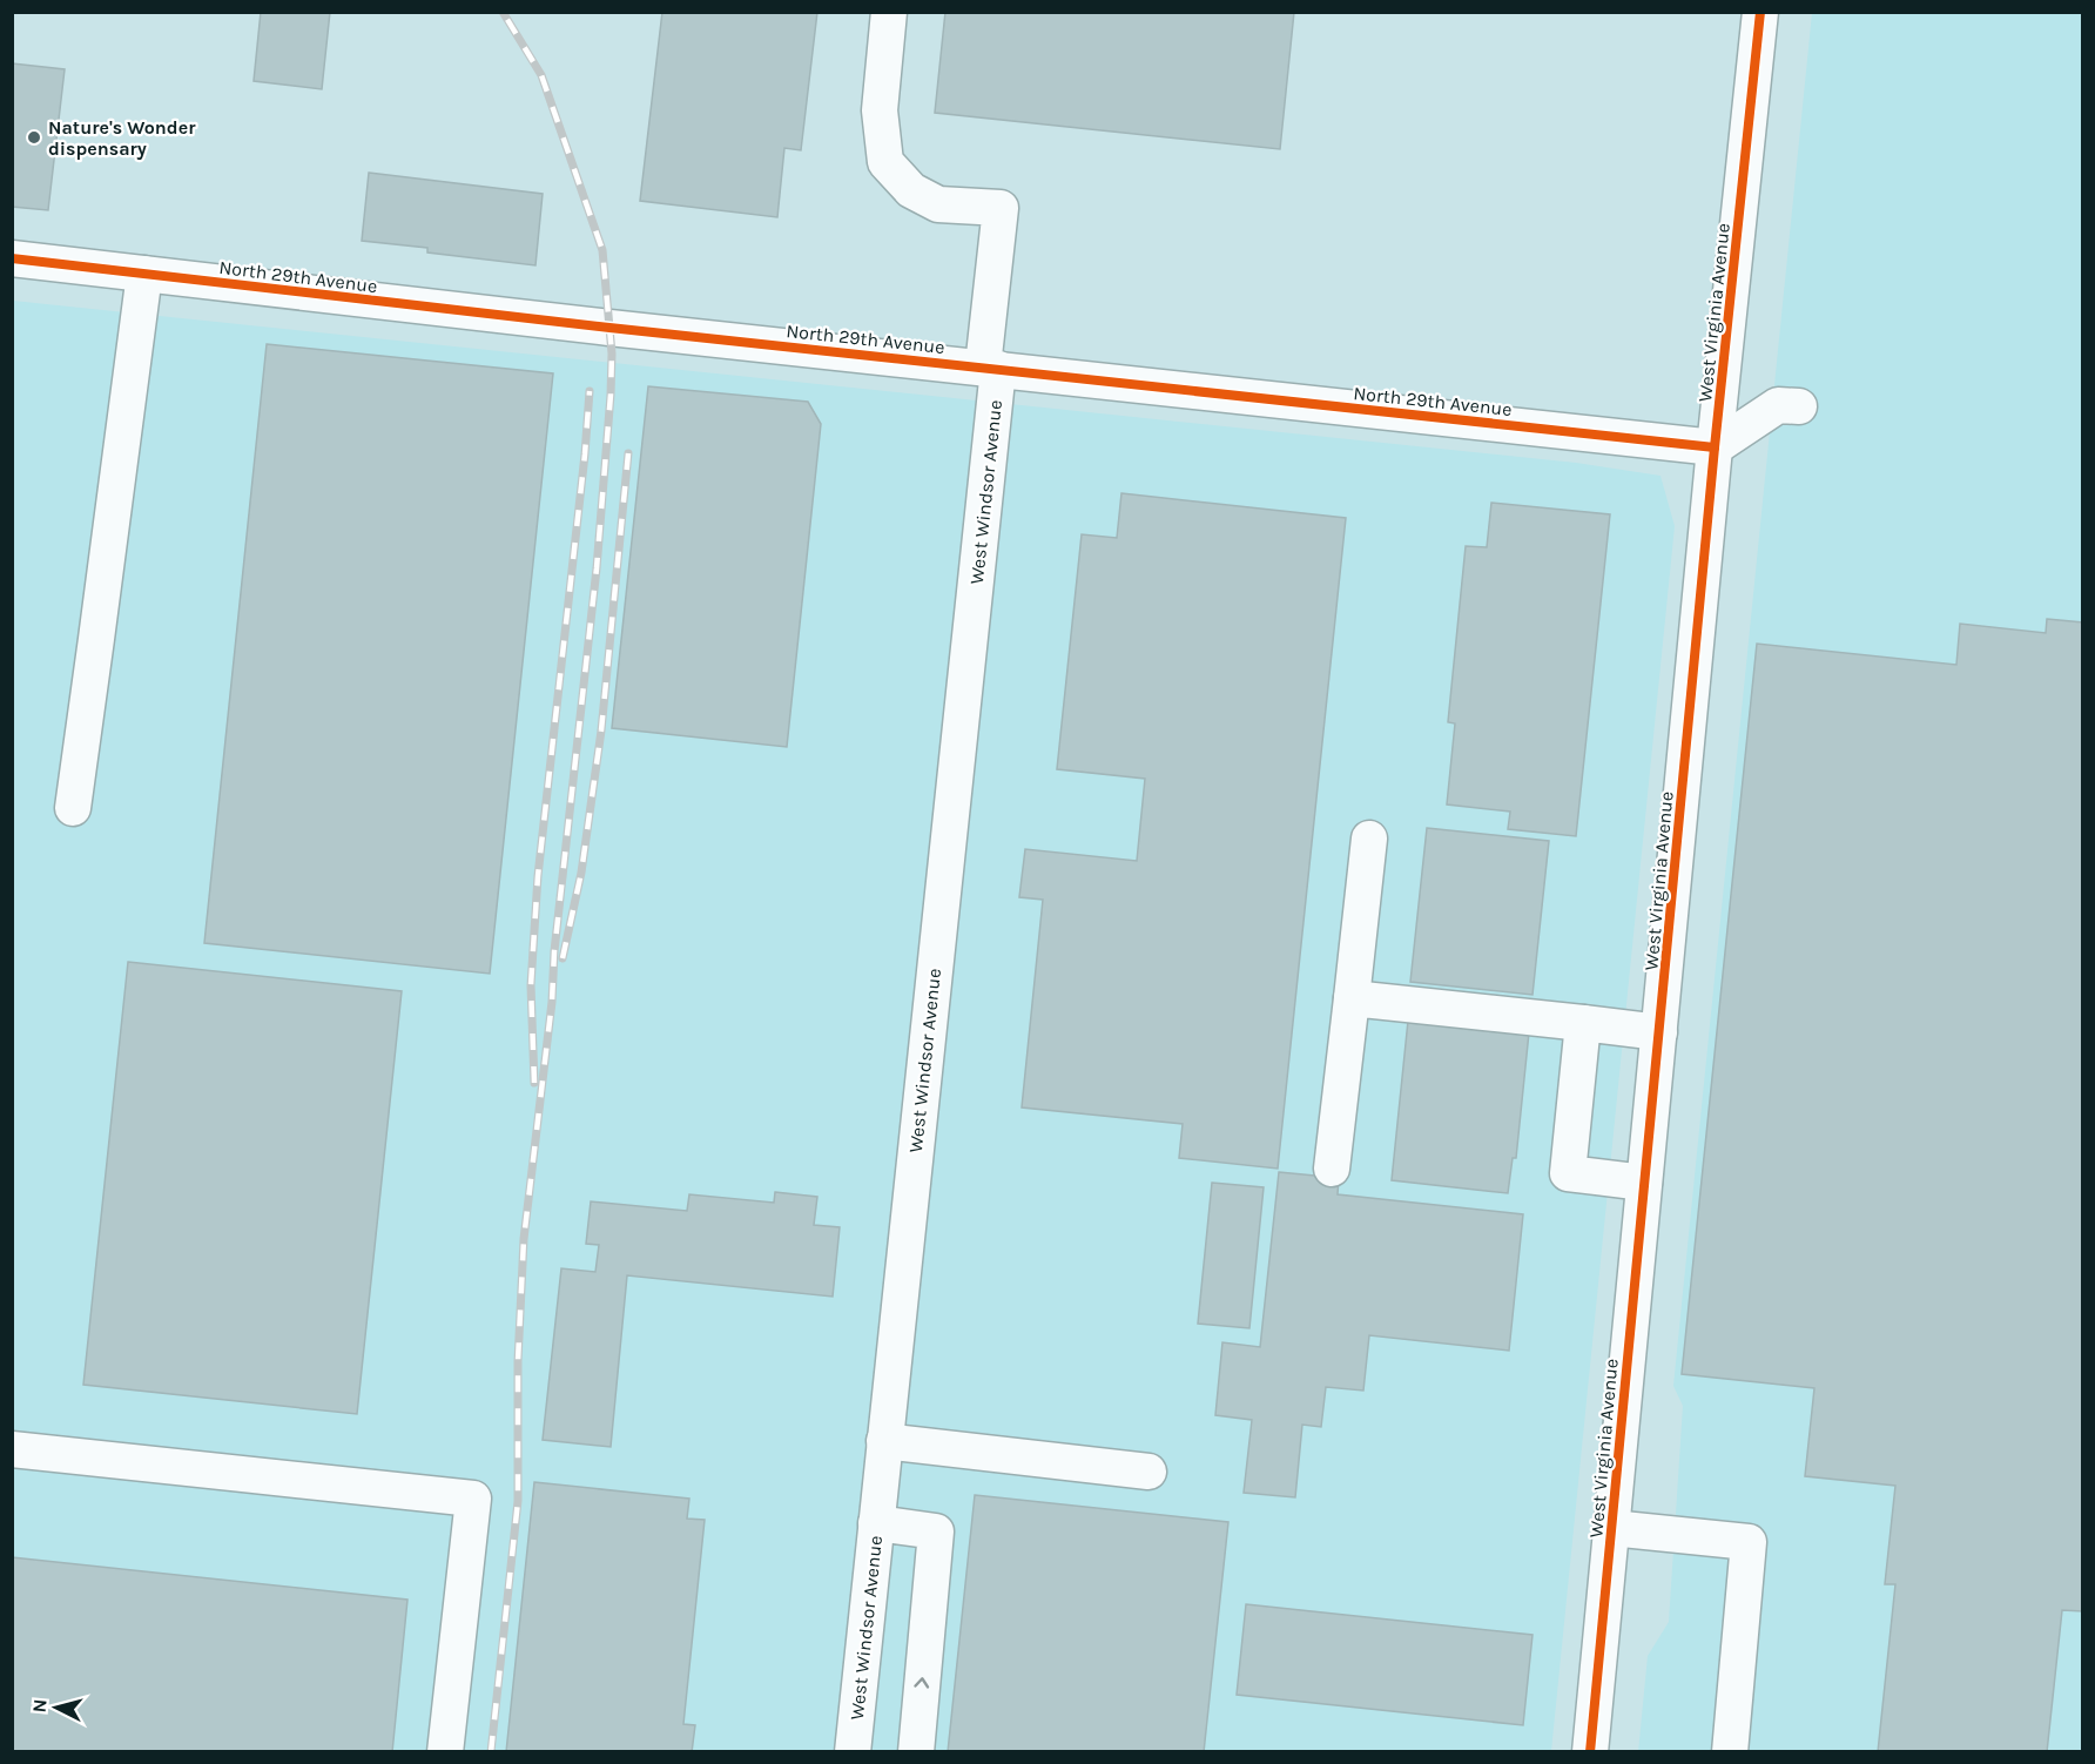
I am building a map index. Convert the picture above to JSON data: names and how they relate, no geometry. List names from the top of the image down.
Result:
{
  "streets": {
    "street": ["North 29th Avenue", "West Virginia Avenue", "West Windsor Avenue"]
  },
  "crossings": [
    ["North 29th Avenue", "West Virginia Avenue"],
    ["North 29th Avenue", "West Windsor Avenue"]
  ],
  "places": ["Nature's Wonder dispensary"],
  "north": "left"
}
